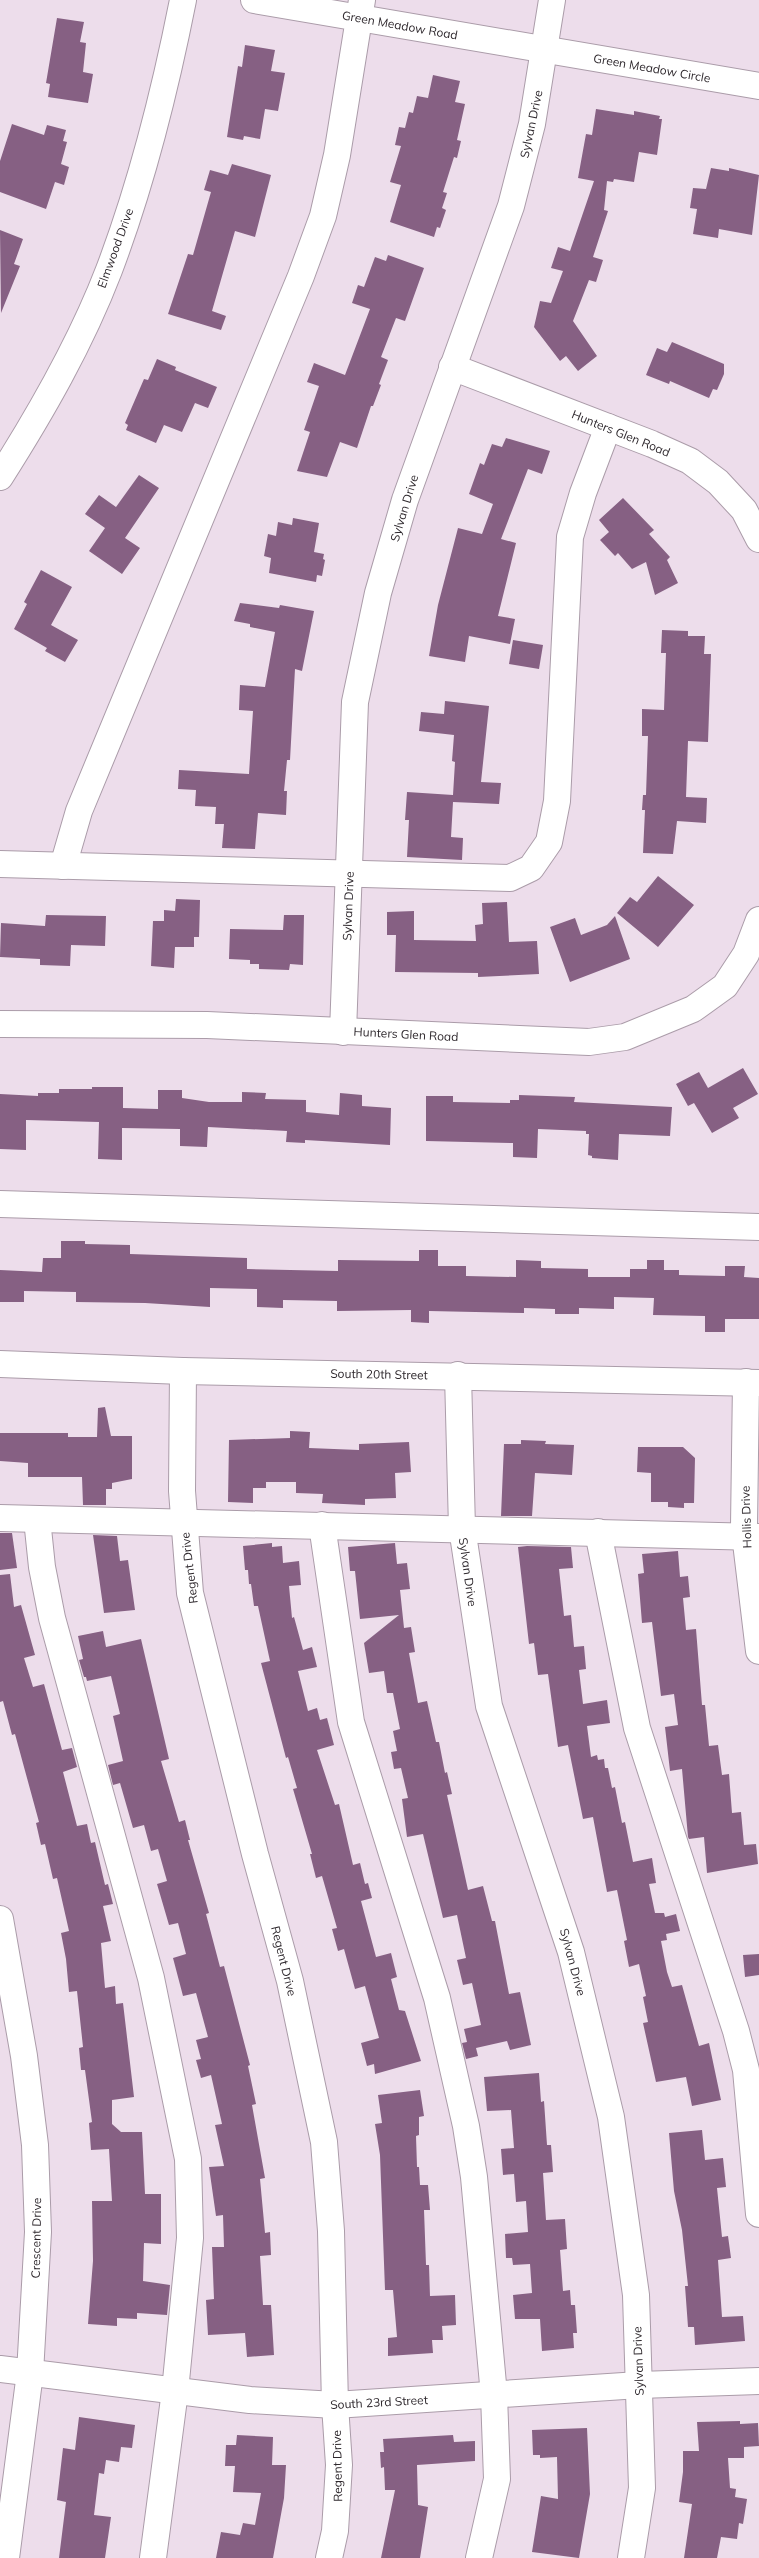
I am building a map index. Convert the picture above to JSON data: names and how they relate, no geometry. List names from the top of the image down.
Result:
{
  "streets": {
    "street": [
      "Green Meadow Road",
      "Green Meadow Circle",
      "Sylvan Drive",
      "Elmwood Drive",
      "Hunters Glen Road",
      "South 20th Street",
      "Hollis Drive",
      "Regent Drive",
      "Crescent Drive",
      "South 23rd Street"
    ]
  },
  "crossings": [
    ["Green Meadow Road", "Green Meadow Circle"],
    ["Green Meadow Road", "Sylvan Drive"],
    ["Green Meadow Circle", "Sylvan Drive"],
    ["Sylvan Drive", "Hunters Glen Road"],
    ["Sylvan Drive", "South 20th Street"],
    ["Sylvan Drive", "South 23rd Street"],
    ["South 20th Street", "Hollis Drive"],
    ["South 20th Street", "Regent Drive"],
    ["Regent Drive", "South 23rd Street"],
    ["Crescent Drive", "South 23rd Street"]
  ]
}
